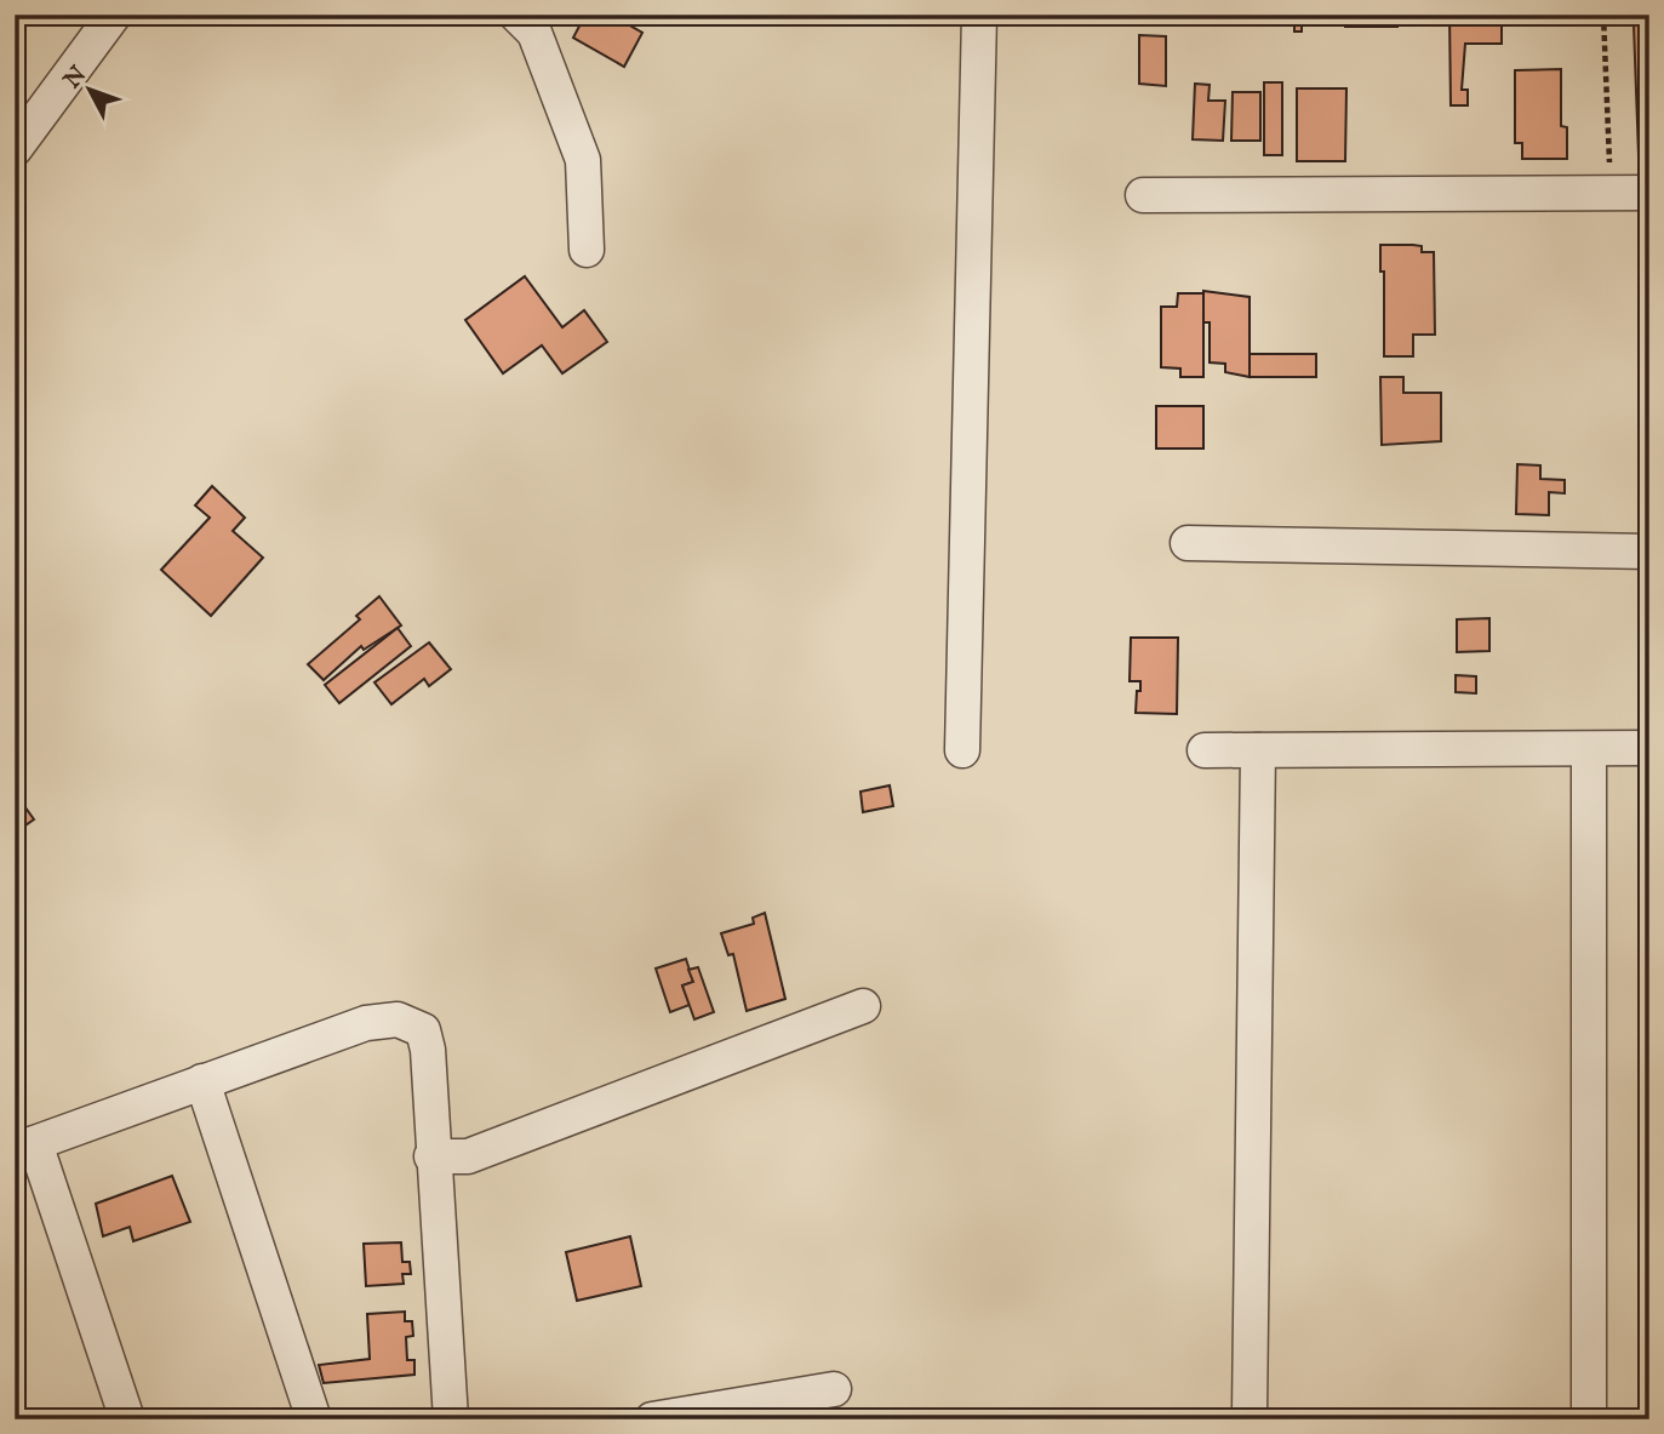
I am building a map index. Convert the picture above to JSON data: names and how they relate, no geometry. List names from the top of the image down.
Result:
{
  "north": "top left"
}
